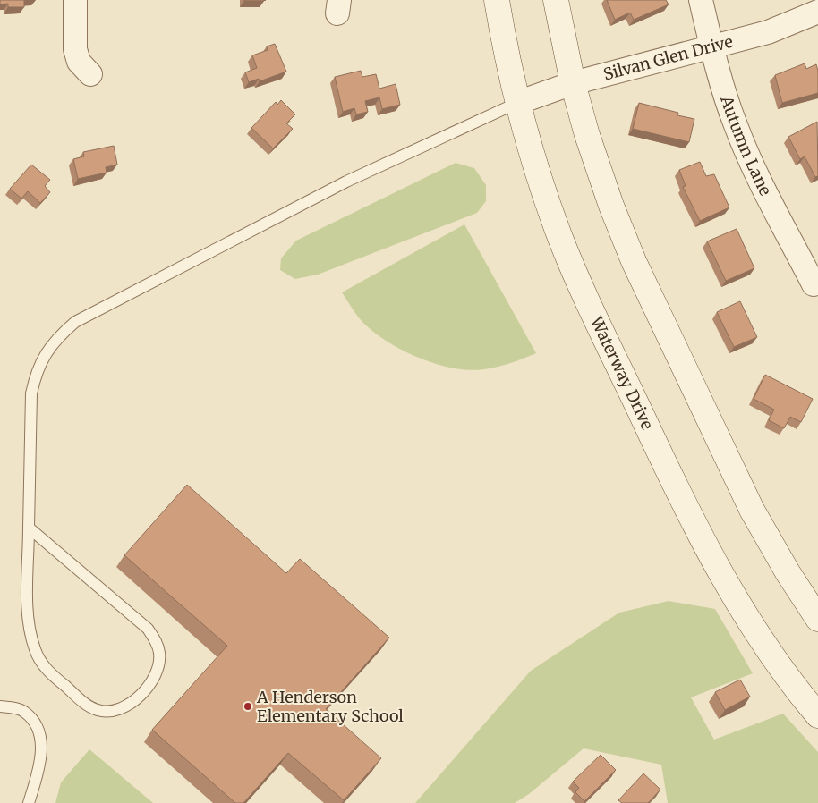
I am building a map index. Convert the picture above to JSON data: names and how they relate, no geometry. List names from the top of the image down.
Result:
{
  "streets": {
    "main road": ["Waterway Drive"],
    "street": ["Silvan Glen Drive", "Autumn Lane"]
  },
  "crossings": [
    ["Silvan Glen Drive", "Autumn Lane"],
    ["Silvan Glen Drive", "Waterway Drive"]
  ],
  "places": ["A Henderson Elementary School"]
}
